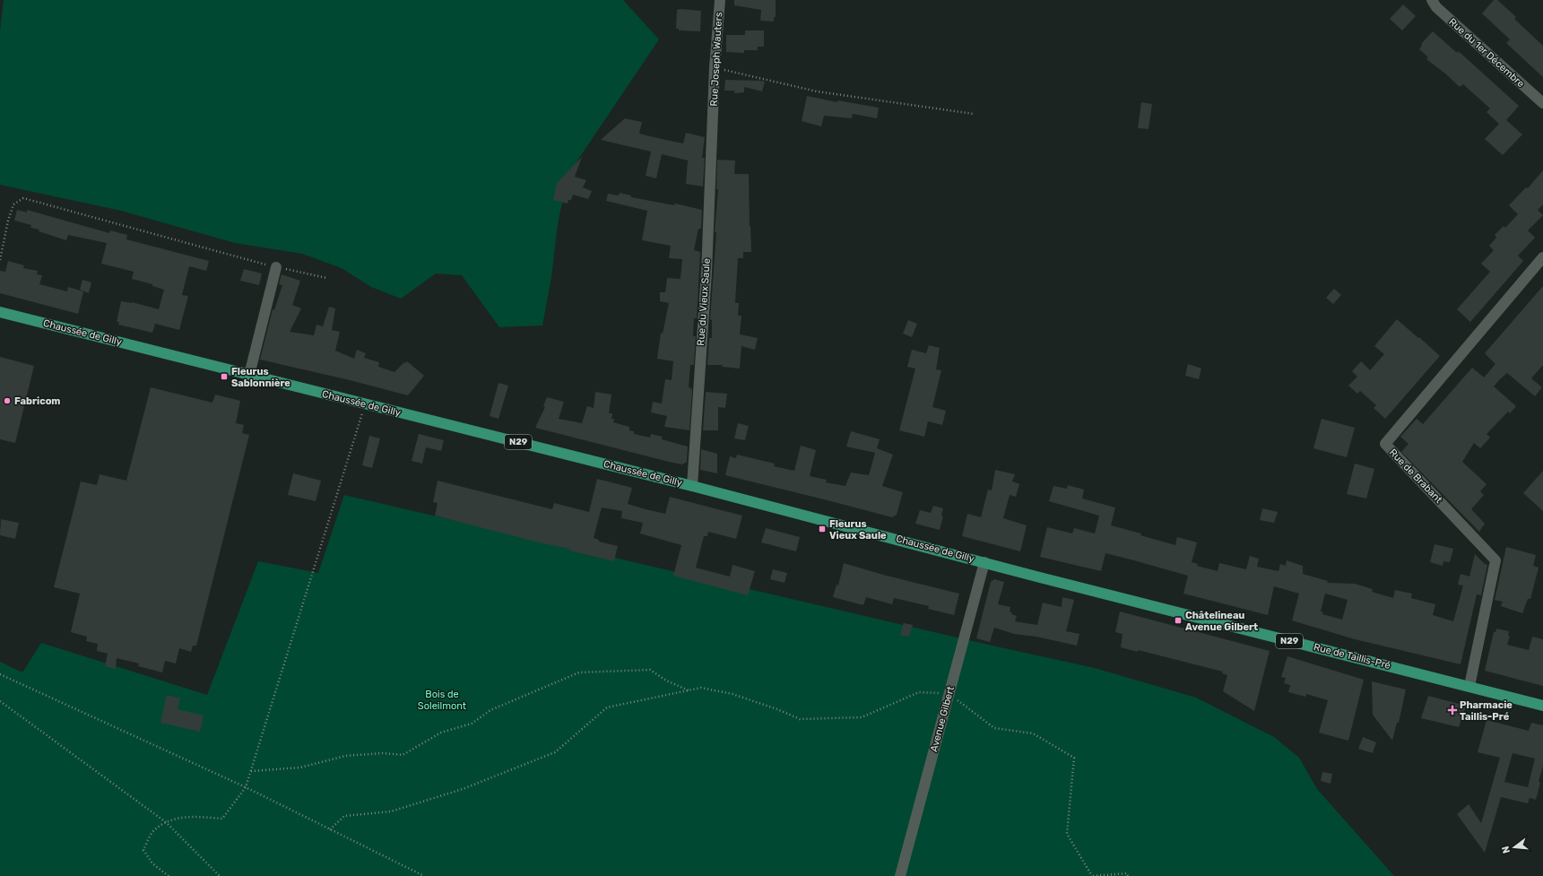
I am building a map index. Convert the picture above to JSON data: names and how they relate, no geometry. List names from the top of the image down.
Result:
{
  "streets": {
    "main road": ["Chaussée de Gilly", "N29", "Rue de Taillis-Pré"],
    "street": [
      "Rue du 1er Décembre",
      "Rue Joseph Wauters",
      "Rue du Vieux Saule",
      "Rue de Brabant",
      "Avenue Gilbert"
    ]
  },
  "crossings": [
    ["Rue Joseph Wauters", "Rue du Vieux Saule"],
    ["Rue du Vieux Saule", "Chaussée de Gilly"],
    ["Chaussée de Gilly", "Rue de Taillis-Pré"],
    ["Chaussée de Gilly", "Avenue Gilbert"],
    ["Rue de Brabant", "Rue de Taillis-Pré"]
  ],
  "parks": ["Bois de Soleilmont"],
  "places": {
    "transit": ["Fleurus Sablonnière", "Fleurus Vieux Saule", "Châtelineau Avenue Gilbert"],
    "other": ["Fabricom"],
    "health": ["Pharmacie Taillis-Pré"]
  },
  "north": "left"
}
